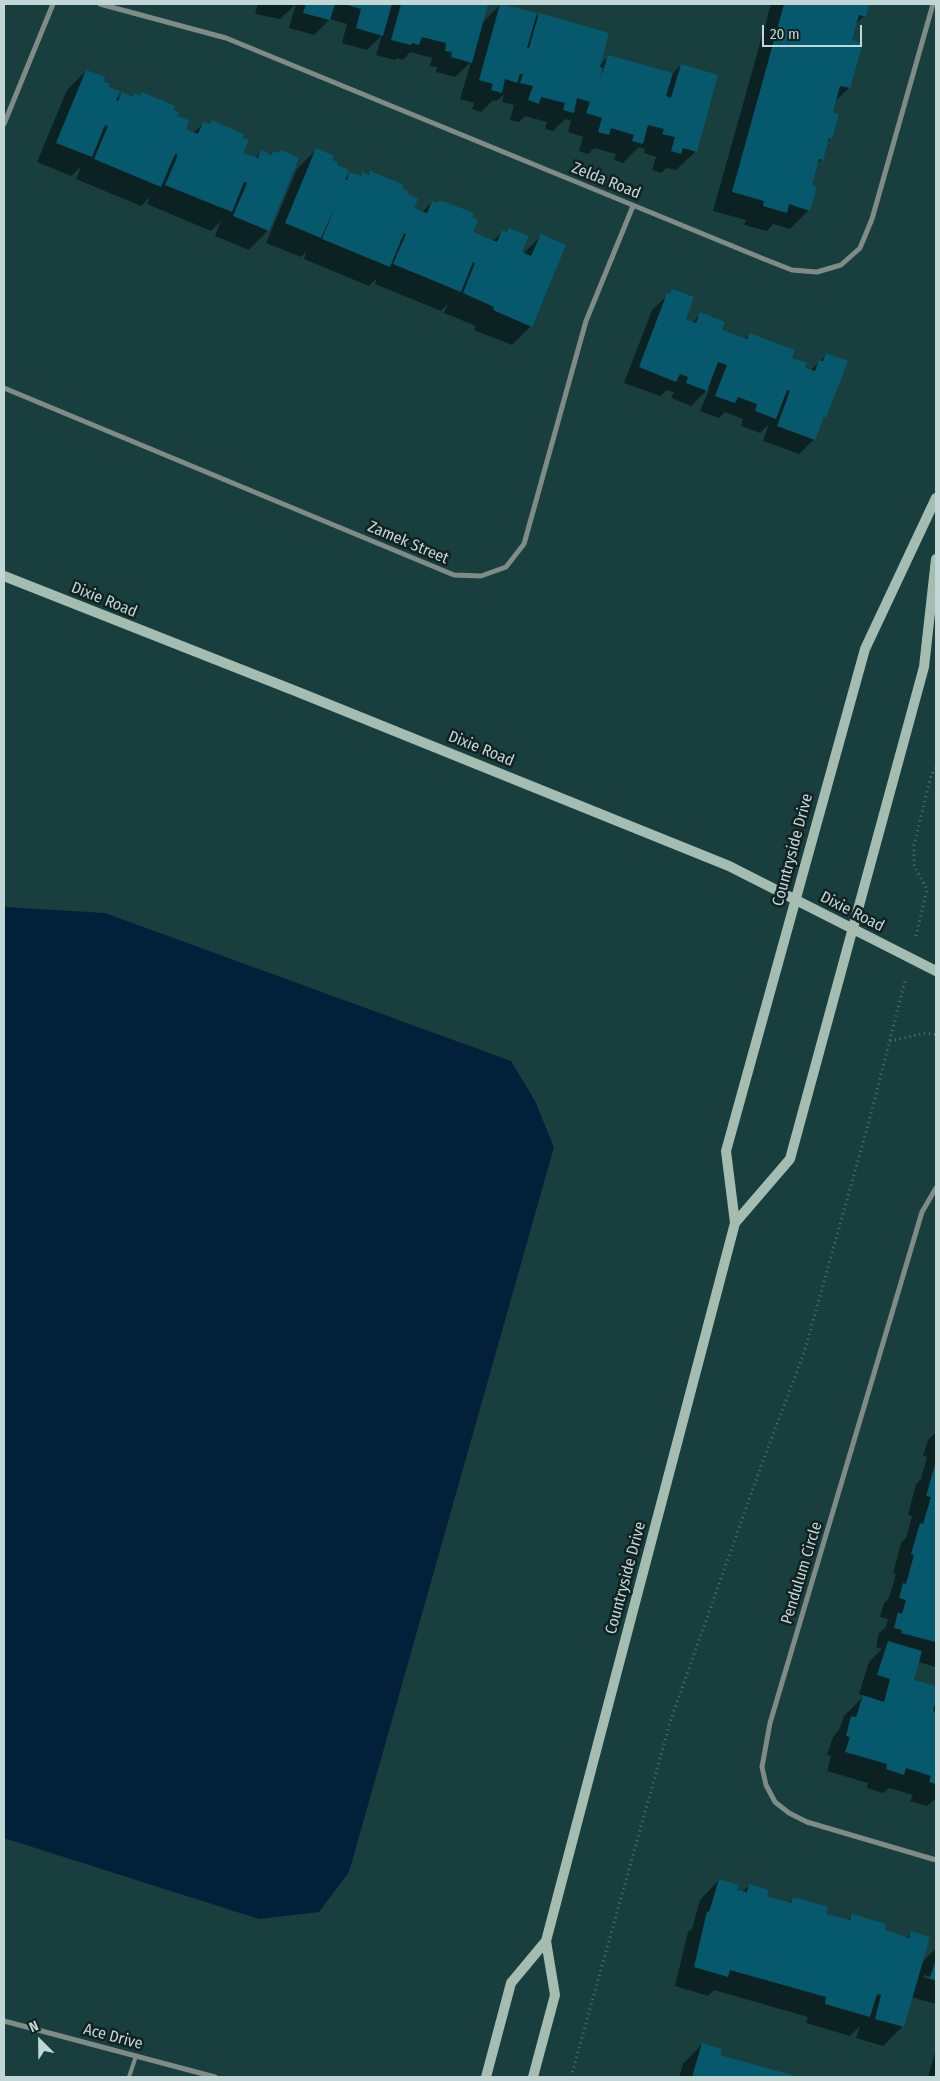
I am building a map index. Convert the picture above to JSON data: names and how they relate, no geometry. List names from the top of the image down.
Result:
{
  "streets": {
    "main road": ["Dixie Road", "Countryside Drive"],
    "street": [
      "Zelda Road",
      "Zamek Street",
      "Pendulum Circle",
      "Ace Drive"
    ]
  },
  "crossings": [
    ["Zelda Road", "Zamek Street"],
    ["Dixie Road", "Countryside Drive"]
  ],
  "scale_bar": "20 m",
  "north": "top left"
}
